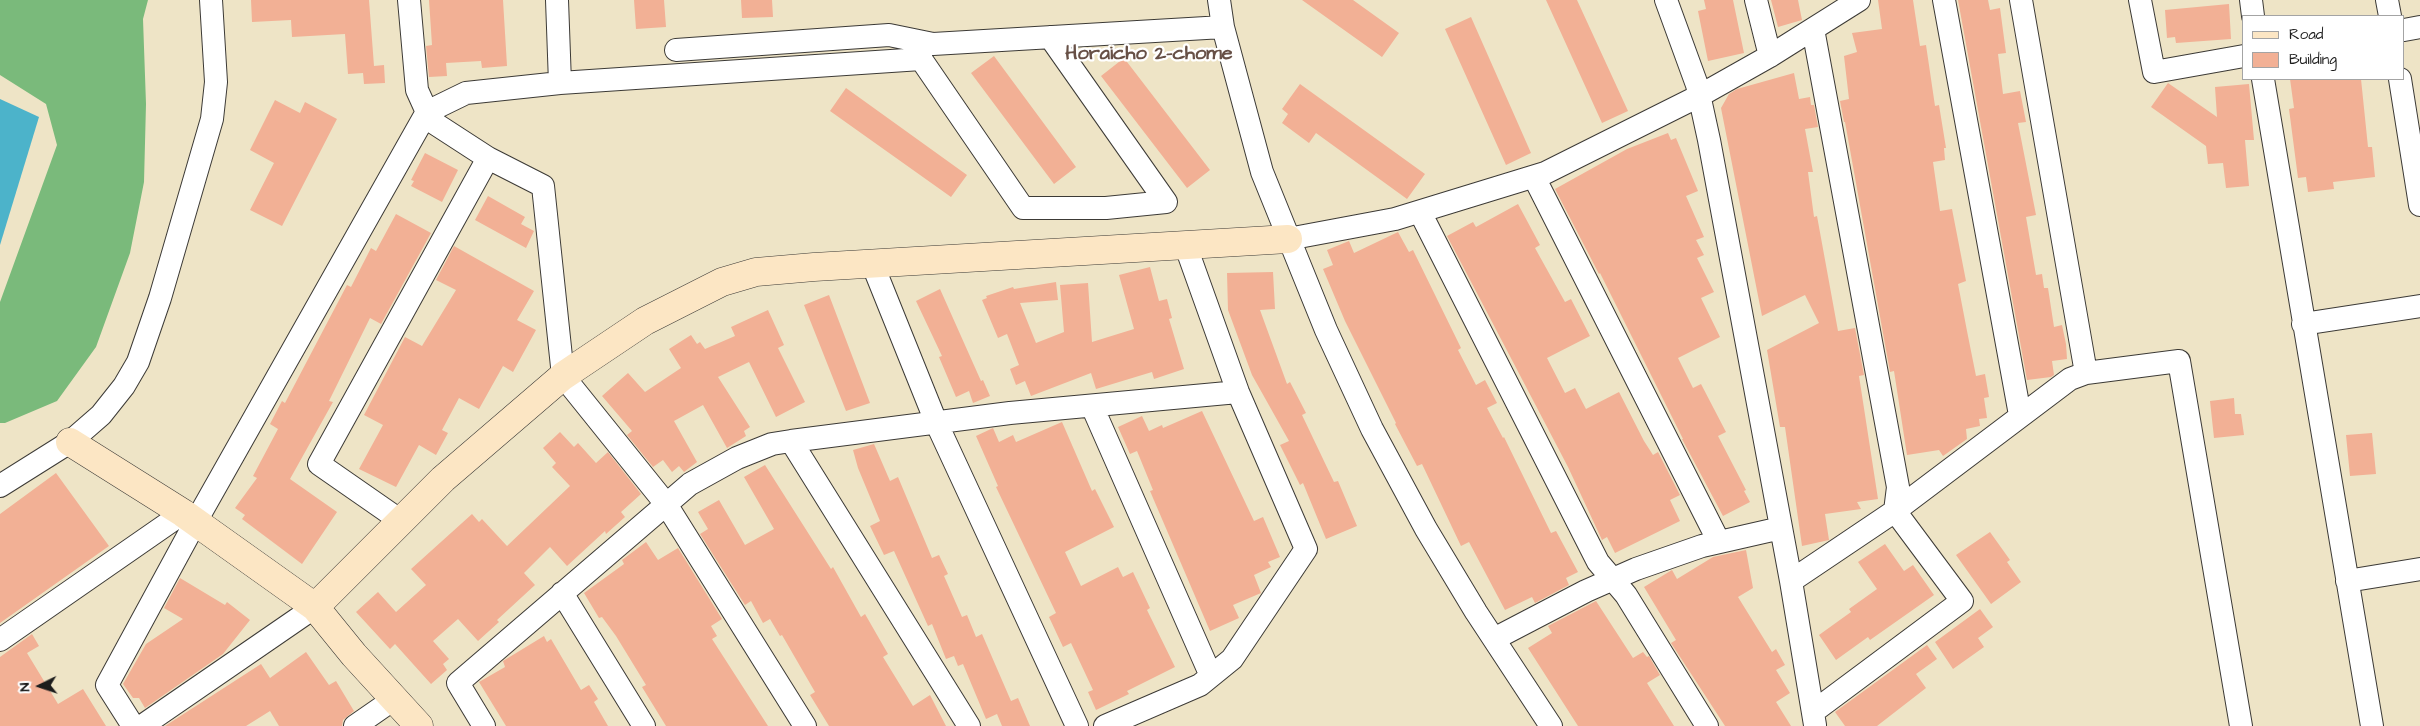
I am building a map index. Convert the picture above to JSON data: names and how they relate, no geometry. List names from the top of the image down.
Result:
{
  "districts": ["Horaicho 2-chome"],
  "legend": ["Road", "Building"],
  "north": "left"
}
